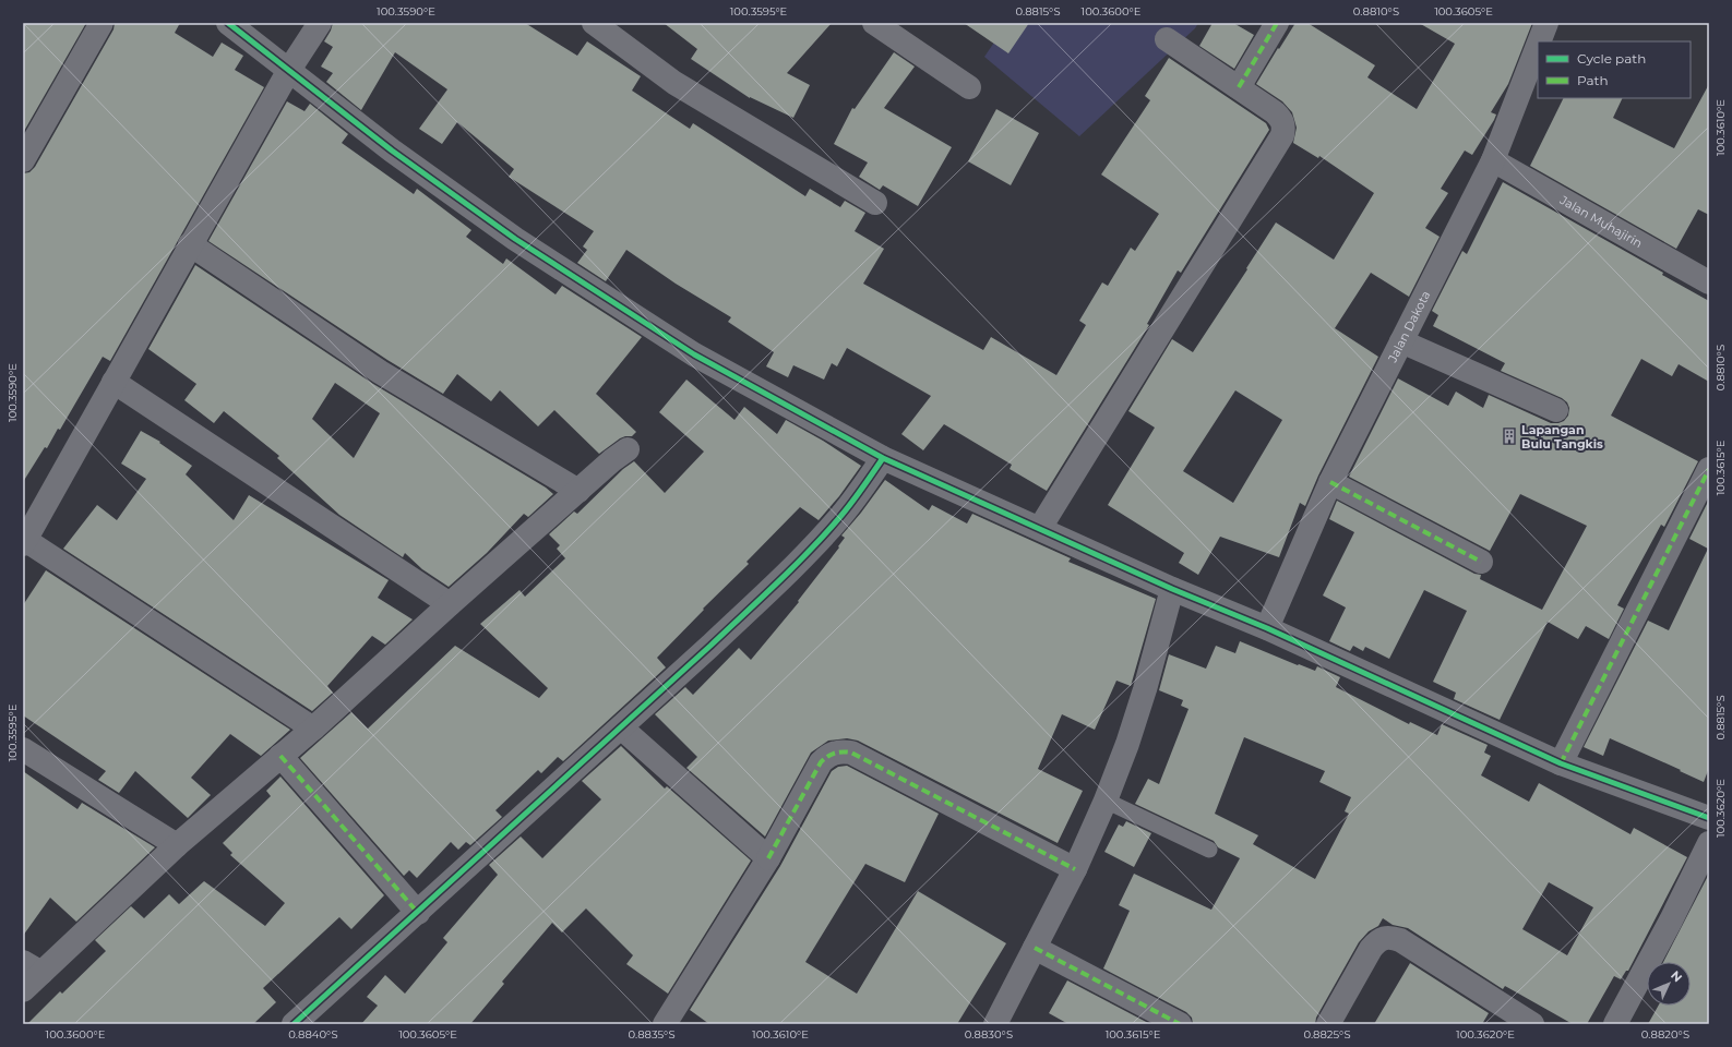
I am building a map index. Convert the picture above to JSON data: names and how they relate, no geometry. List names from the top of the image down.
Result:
{
  "streets": {
    "street": ["Jalan Muhajirin", "Jalan Dakota"]
  },
  "crossings": [
    ["Jalan Muhajirin", "Jalan Dakota"]
  ],
  "places": {
    "building": ["Lapangan Bulu Tangkis"]
  },
  "legend": ["Cycle path", "Path"],
  "north": "top right",
  "coordinates": [
    "100.3590°E",
    "100.3595°E",
    "0.8815°S",
    "100.3600°E",
    "0.8810°S",
    "100.3605°E",
    "100.3610°E",
    "100.3615°E",
    "100.3620°E",
    "0.8840°S",
    "0.8835°S",
    "0.8830°S",
    "0.8825°S",
    "0.8820°S"
  ]
}
